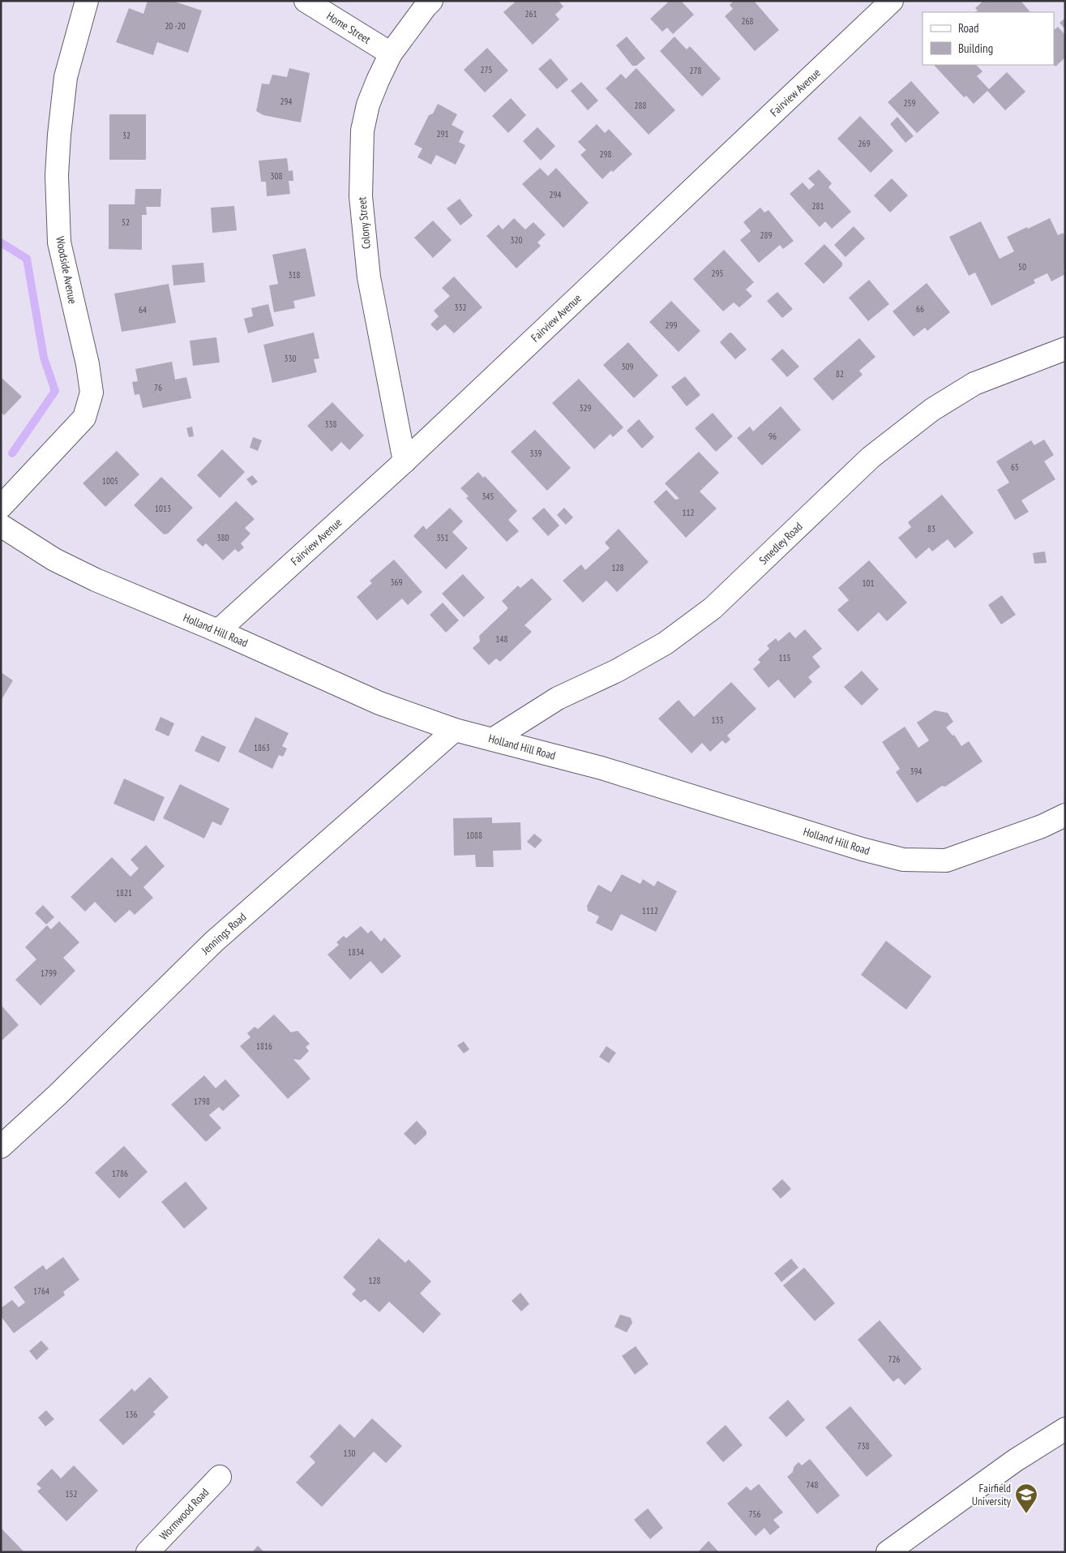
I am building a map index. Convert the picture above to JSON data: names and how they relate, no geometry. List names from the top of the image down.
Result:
{
  "streets": {
    "street": [
      "Home Street",
      "Fairview Avenue",
      "Colony Street",
      "Woodside Avenue",
      "Smedley Road",
      "Holland Hill Road",
      "Jennings Road",
      "Wormwood Road"
    ]
  },
  "crossings": [
    ["Home Street", "Colony Street"],
    ["Fairview Avenue", "Colony Street"],
    ["Fairview Avenue", "Holland Hill Road"],
    ["Smedley Road", "Holland Hill Road"],
    ["Holland Hill Road", "Jennings Road"]
  ],
  "places": {
    "school or university": ["Fairfield University"]
  },
  "house_numbers": [
    "261",
    "268",
    "20 -20",
    "275",
    "278",
    "294",
    "259",
    "288",
    "291",
    "32",
    "269",
    "298",
    "308",
    "294",
    "281",
    "52",
    "289",
    "320",
    "50",
    "295",
    "318",
    "332",
    "66",
    "64",
    "299",
    "330",
    "309",
    "82",
    "76",
    "329",
    "338",
    "96",
    "339",
    "65",
    "1005",
    "345",
    "1013",
    "112",
    "83",
    "380",
    "351",
    "128",
    "369",
    "101",
    "148",
    "115",
    "133",
    "1863",
    "394",
    "1088",
    "1821",
    "1112",
    "1834",
    "1799",
    "1816",
    "1798",
    "1786",
    "128",
    "1764",
    "726",
    "136",
    "738",
    "130",
    "748",
    "152",
    "756"
  ],
  "legend": ["Road", "Building"]
}
